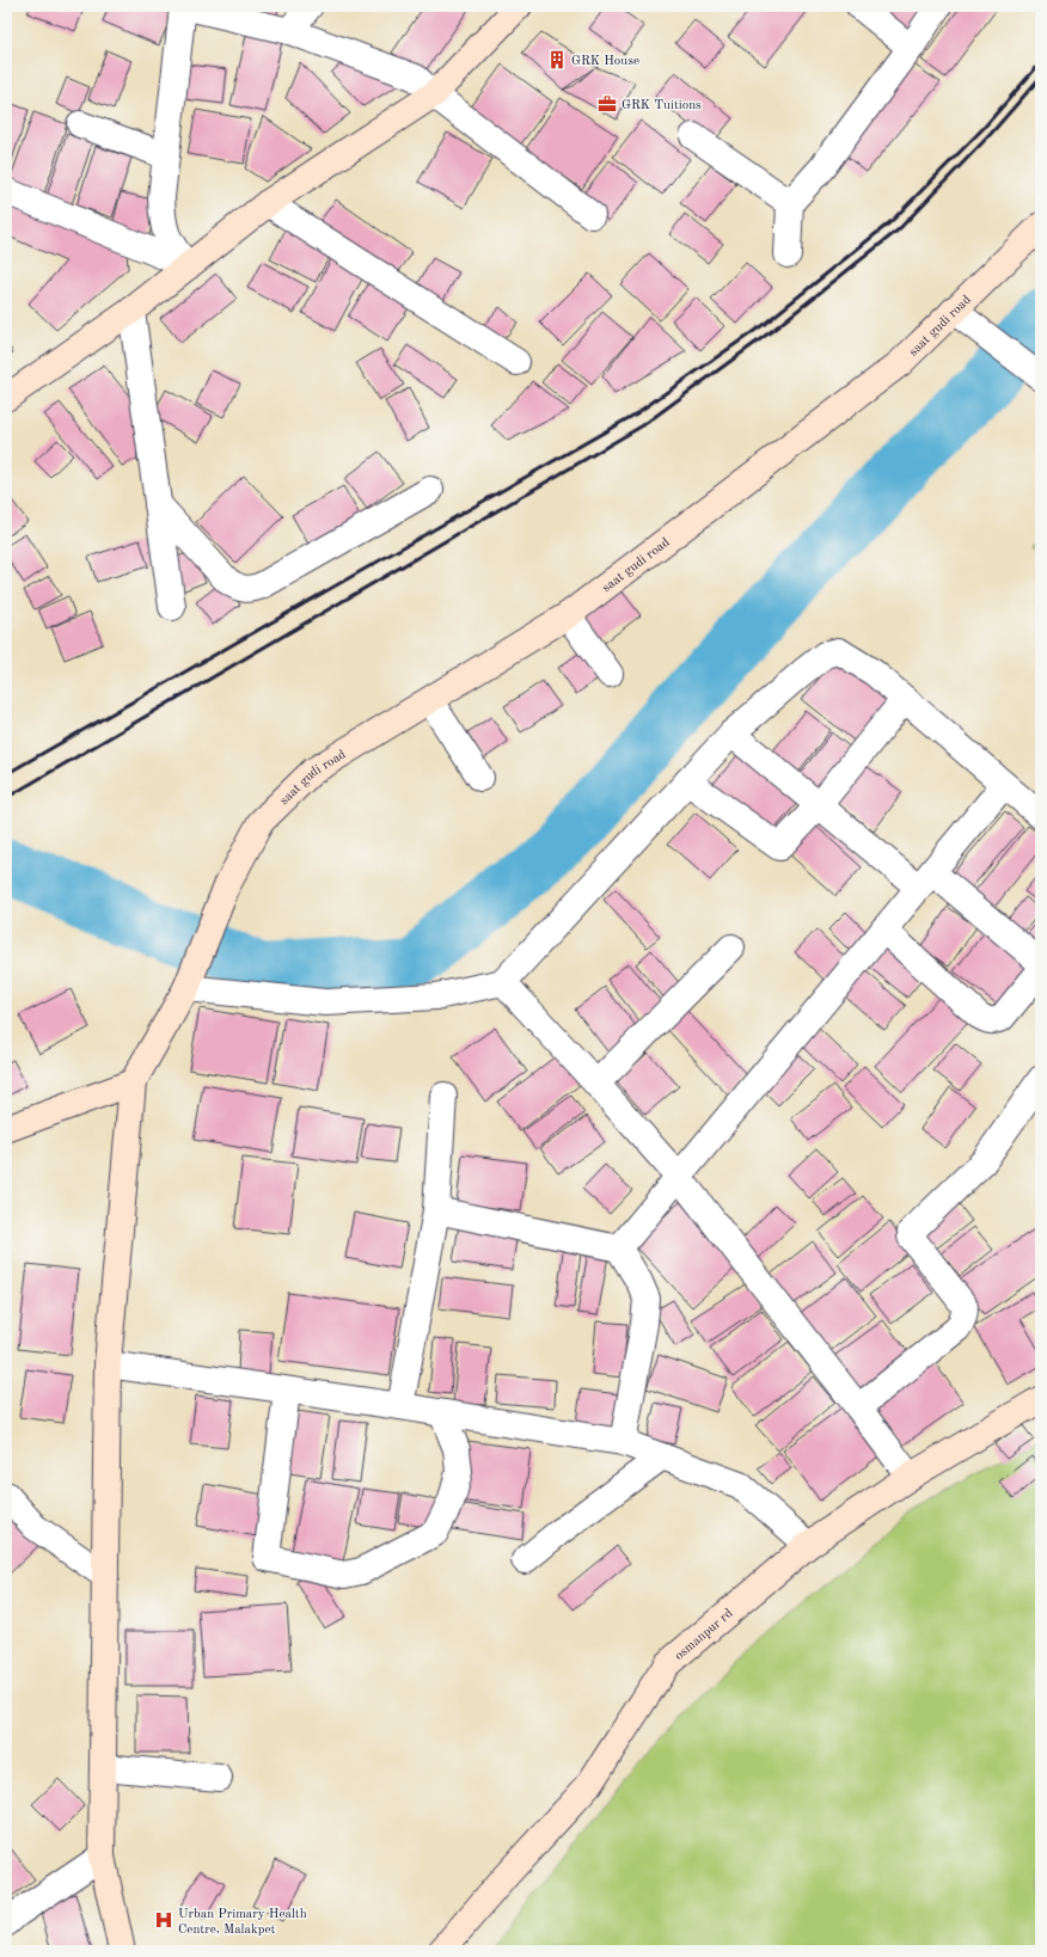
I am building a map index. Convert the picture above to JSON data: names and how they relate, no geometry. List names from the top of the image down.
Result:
{
  "streets": {
    "street": ["saat gudi road", "osmanpur rd"]
  },
  "places": {
    "building": ["GRK House"],
    "office": ["GRK Tuitions"],
    "hospital": ["Urban Primary Health Centre, Malakpet"]
  }
}
